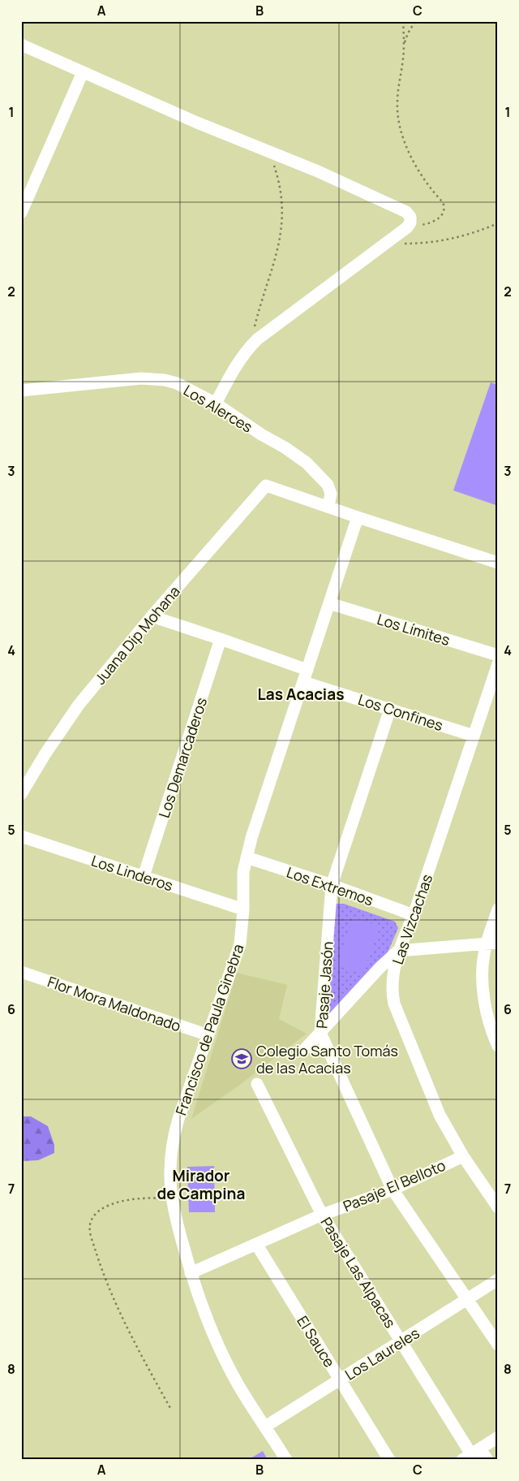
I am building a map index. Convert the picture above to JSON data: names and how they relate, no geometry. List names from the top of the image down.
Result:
{
  "streets": {
    "street": [
      "Los Alerces",
      "Los Límites",
      "Juana Dip Mohana",
      "Los Confines",
      "Los Demarcaderos",
      "Los Linderos",
      "Los Extremos",
      "Las Vizcachas",
      "Pasaje Jasón",
      "Flor Mora Maldonado",
      "Francisco de Paula Ginebra",
      "Pasaje El Belloto",
      "Pasaje Las Alpacas",
      "El Sauce",
      "Los Laureles"
    ]
  },
  "crossings": [
    ["Los Alerces", "Juana Dip Mohana"],
    ["Los Límites", "Francisco de Paula Ginebra"],
    ["Los Confines", "Las Vizcachas"],
    ["Los Confines", "Pasaje Jasón"],
    ["Los Confines", "Francisco de Paula Ginebra"],
    ["Los Demarcaderos", "Los Linderos"],
    ["Los Linderos", "Francisco de Paula Ginebra"],
    ["Los Extremos", "Las Vizcachas"],
    ["Los Extremos", "Pasaje Jasón"],
    ["Los Extremos", "Francisco de Paula Ginebra"],
    ["Las Vizcachas", "Pasaje El Belloto"],
    ["Pasaje Jasón", "Pasaje El Belloto"],
    ["Pasaje Jasón", "Los Laureles"],
    ["Flor Mora Maldonado", "Francisco de Paula Ginebra"],
    ["Francisco de Paula Ginebra", "Pasaje El Belloto"],
    ["Francisco de Paula Ginebra", "Los Laureles"],
    ["Pasaje El Belloto", "Pasaje Las Alpacas"],
    ["Pasaje El Belloto", "El Sauce"],
    ["Pasaje Las Alpacas", "Los Laureles"],
    ["El Sauce", "Los Laureles"]
  ],
  "districts": ["Las Acacias", "Mirador de Campina"],
  "places": {
    "school or university": ["Colegio Santo Tomás de las Acacias"]
  },
  "grid": {
    "columns": ["A", "B", "C"],
    "rows": [
      "1",
      "2",
      "3",
      "4",
      "5",
      "6",
      "7",
      "8"
    ]
  }
}
